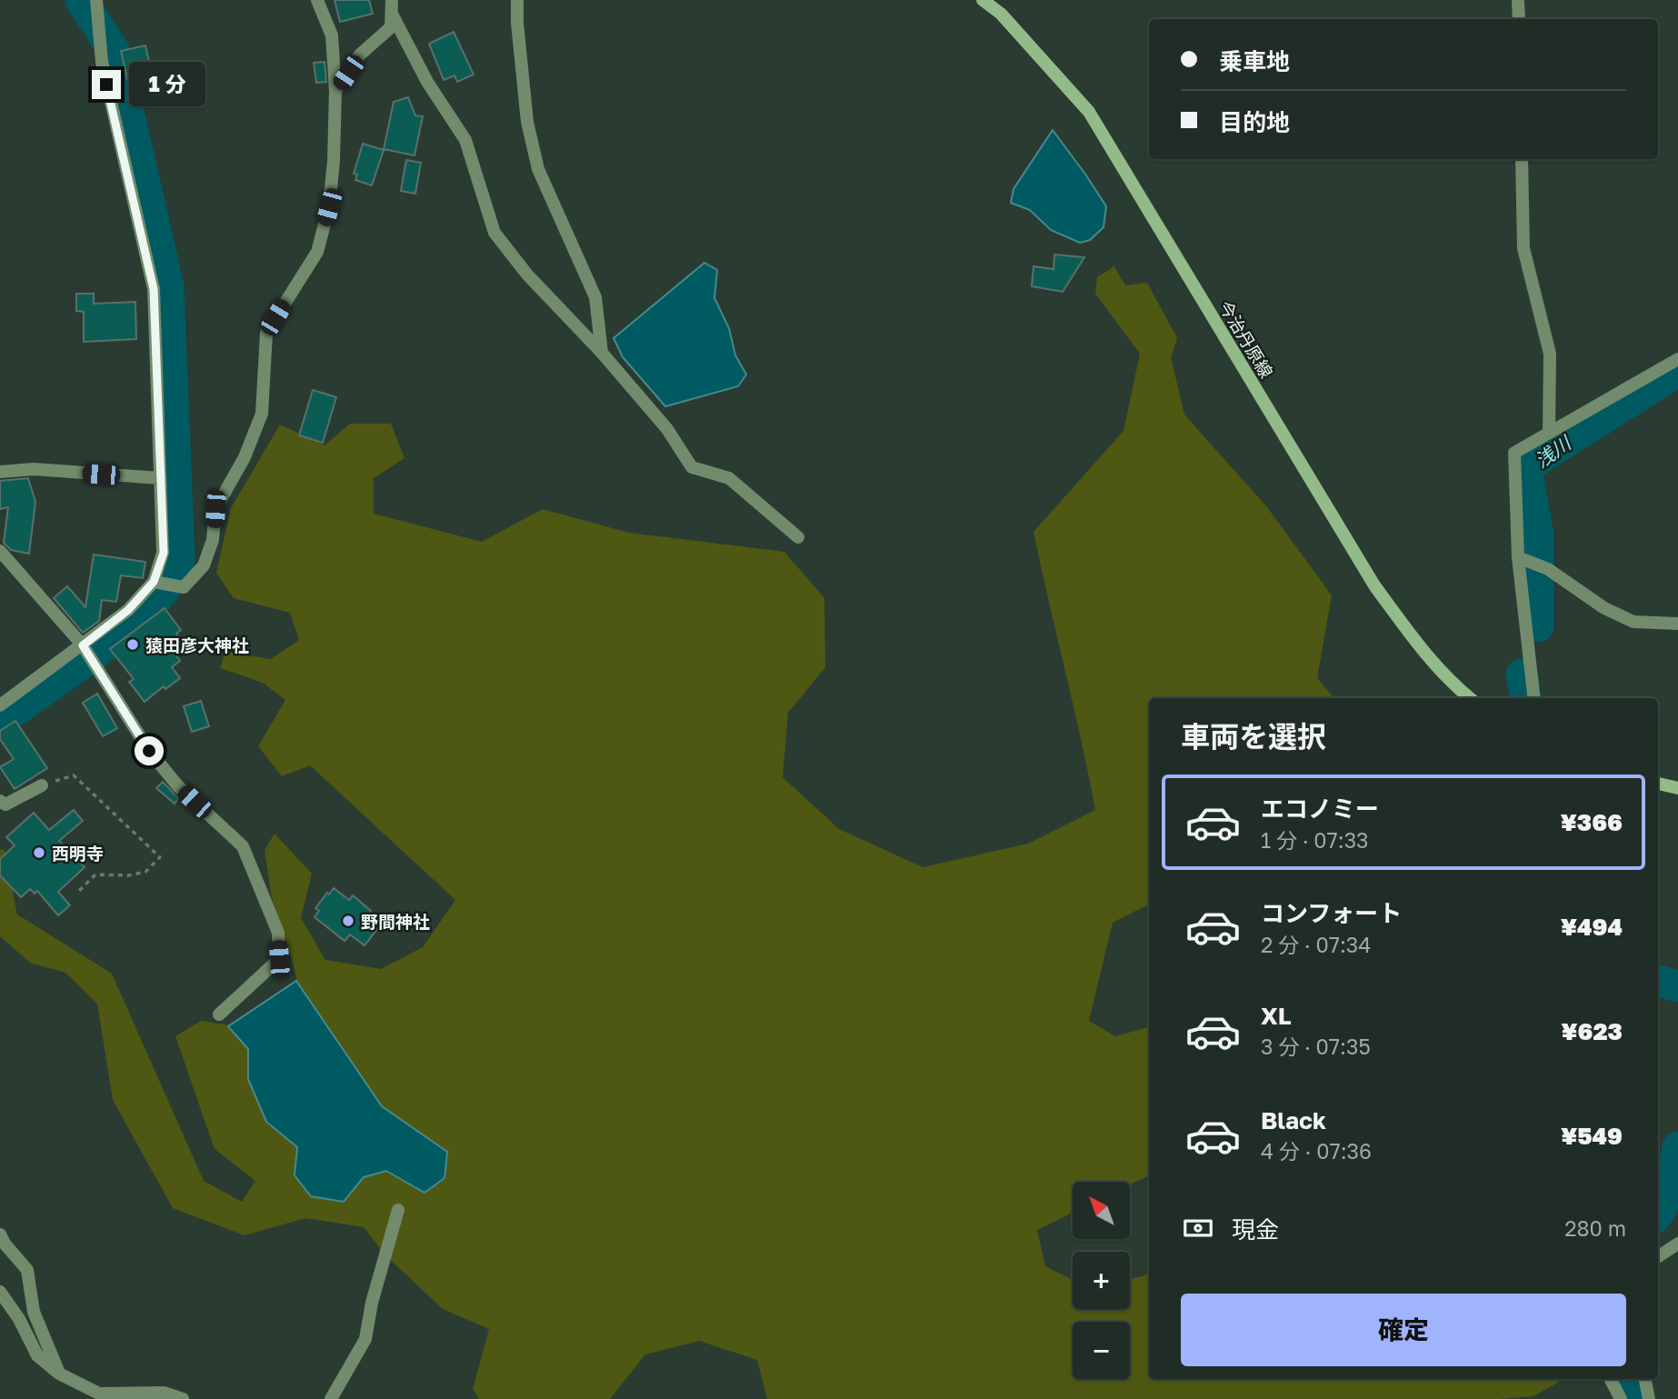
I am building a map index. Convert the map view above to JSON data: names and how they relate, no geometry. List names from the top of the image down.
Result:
{
  "streets": {
    "main road": ["今治丹原線"]
  },
  "water": ["浅川"],
  "places": ["猿田彦大神社", "西明寺", "野間神社"],
  "north": "top left",
  "page": {
    "banner": ["乗車地", "目的地"],
    "bubble": "1 分",
    "heading": "車両を選択",
    "list": [
      {
        "name": "エコノミー",
        "note": "1 分 · 07:33",
        "value": "¥366"
      },
      {
        "name": "コンフォート",
        "note": "2 分 · 07:34",
        "value": "¥494"
      },
      {
        "name": "XL",
        "note": "3 分 · 07:35",
        "value": "¥623"
      },
      {
        "name": "Black",
        "note": "4 分 · 07:36",
        "value": "¥549"
      }
    ],
    "map_buttons": ["+", "−"],
    "pay": ["現金", "280 m"],
    "buttons": "確定"
  }
}
